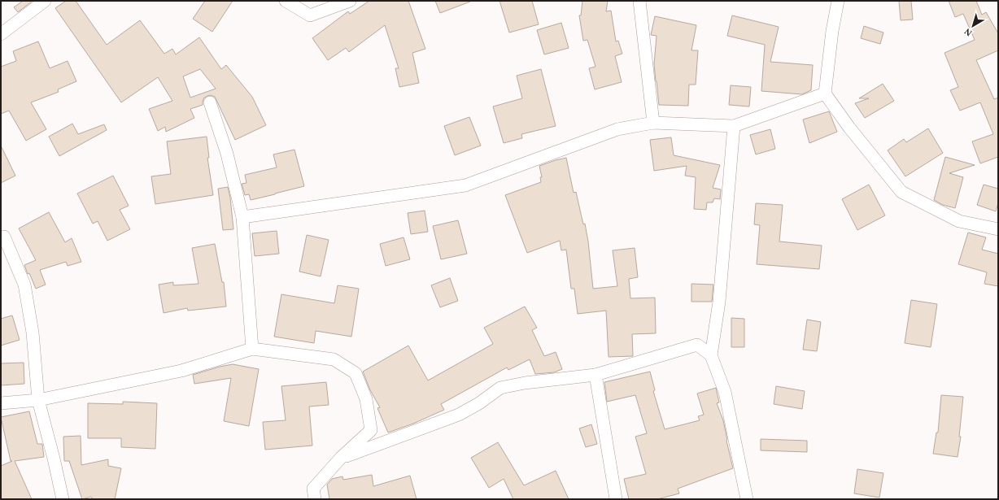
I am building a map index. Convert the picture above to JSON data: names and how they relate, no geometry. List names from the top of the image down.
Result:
{
  "north": "bottom left"
}
